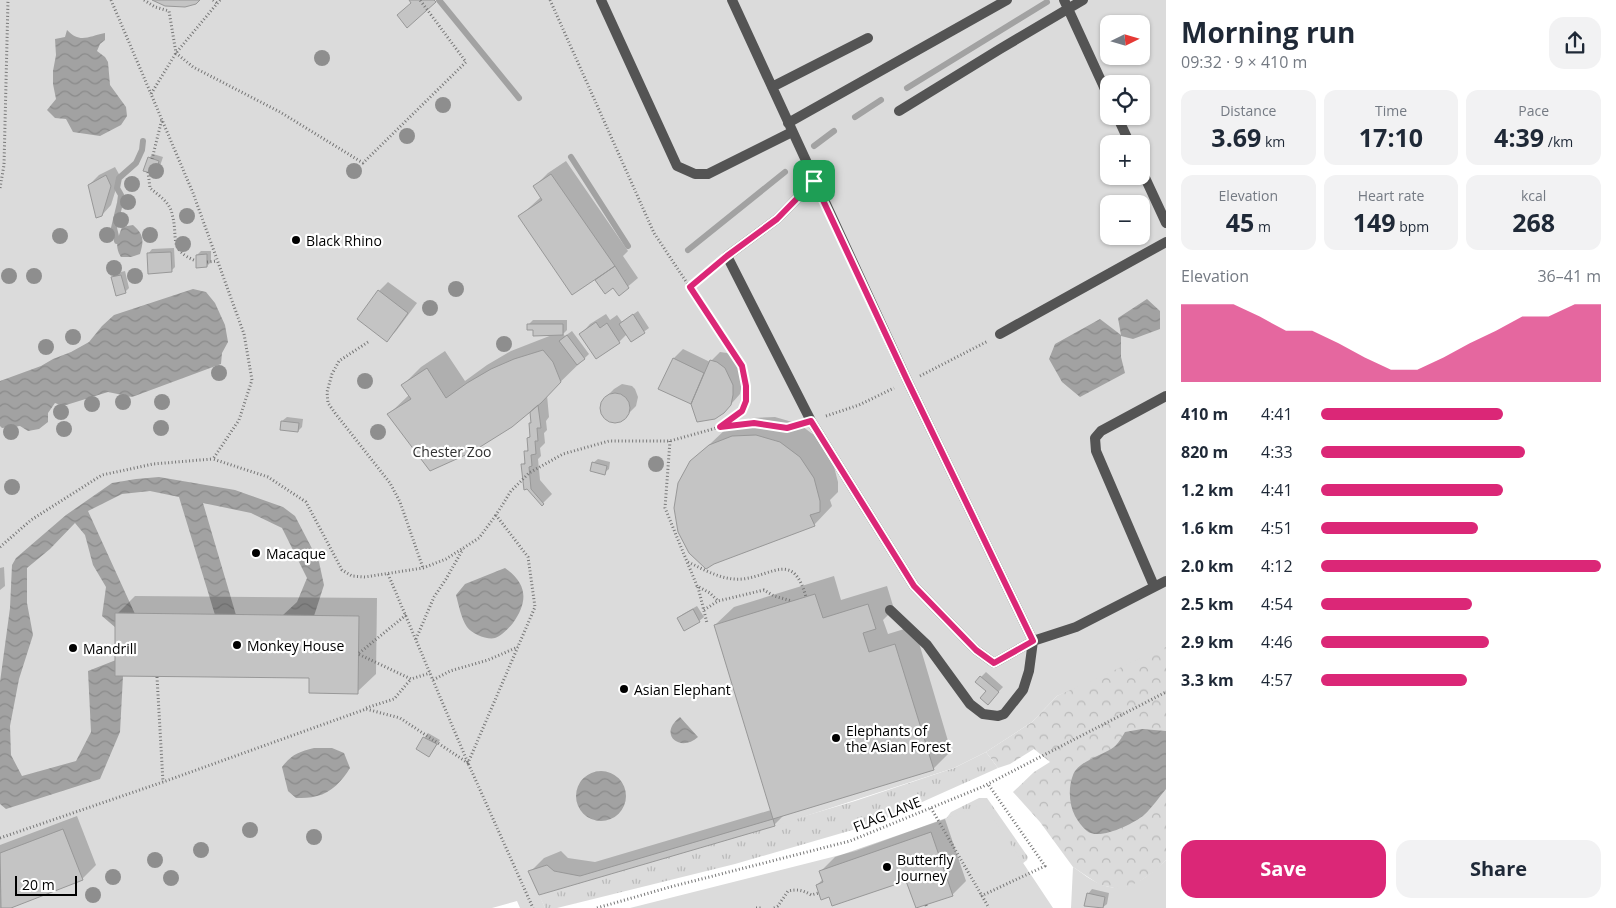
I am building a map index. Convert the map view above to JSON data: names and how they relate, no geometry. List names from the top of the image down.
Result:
{
  "streets": {
    "path": ["FLAG LANE"]
  },
  "parks": ["Chester Zoo"],
  "places": [
    "Black Rhino",
    "Macaque",
    "Monkey House",
    "Mandrill",
    "Asian Elephant",
    "Elephants of the Asian Forest",
    "Butterfly Journey"
  ],
  "scale_bar": "20 m",
  "north": "right",
  "page": {
    "heading": ["Morning run", "09:32 · 9 × 410 m"],
    "map_buttons": ["+", "−"],
    "stats": [
      ["Distance", "3.69 km"],
      ["Time", "17:10"],
      ["Pace", "4:39 /km"],
      ["Elevation", "45 m"],
      ["Heart rate", "149 bpm"],
      ["kcal", "268"]
    ],
    "chart": ["Elevation", "36–41 m"],
    "list": [
      {
        "name": "410 m",
        "note": "4:41"
      },
      {
        "name": "820 m",
        "note": "4:33"
      },
      {
        "name": "1.2 km",
        "note": "4:41"
      },
      {
        "name": "1.6 km",
        "note": "4:51"
      },
      {
        "name": "2.0 km",
        "note": "4:12"
      },
      {
        "name": "2.5 km",
        "note": "4:54"
      },
      {
        "name": "2.9 km",
        "note": "4:46"
      },
      {
        "name": "3.3 km",
        "note": "4:57"
      }
    ],
    "buttons": ["Save", "Share"],
    "scale": "20 m"
  }
}
